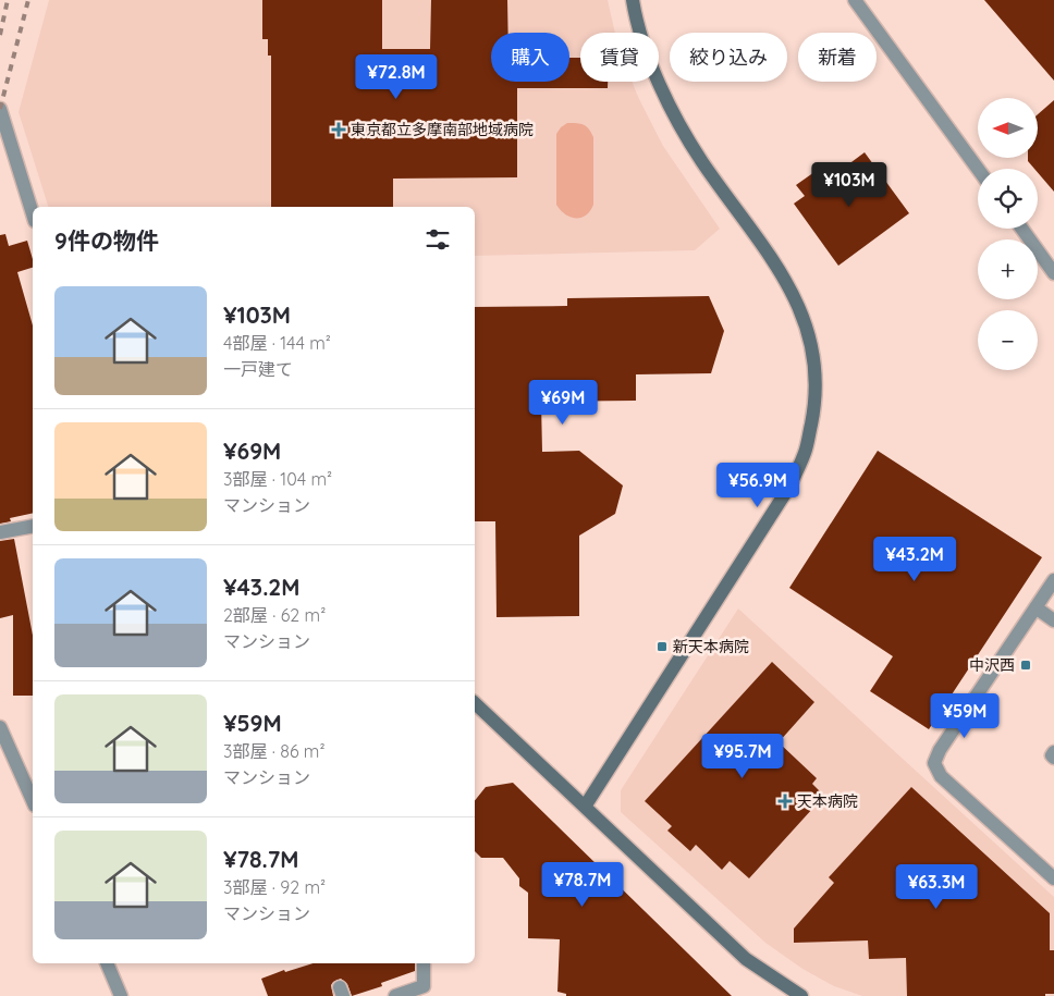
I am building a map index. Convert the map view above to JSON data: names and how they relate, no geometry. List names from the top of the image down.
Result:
{
  "places": {
    "health": ["東京都立多摩南部地域病院", "天本病院"],
    "transit": ["新天本病院", "中沢西"]
  },
  "north": "left",
  "page": {
    "chip": [
      "購入",
      "賃貸",
      "絞り込み",
      "新着"
    ],
    "price": [
      "¥72.8M",
      "¥103M",
      "¥69M",
      "¥56.9M",
      "¥43.2M",
      "¥59M",
      "¥95.7M",
      "¥78.7M",
      "¥63.3M"
    ],
    "map_buttons": ["+", "−"],
    "heading": "9件の物件",
    "list": [
      {
        "name": "¥103M",
        "note": "4部屋 · 144 m² · 一戸建て"
      },
      {
        "name": "¥69M",
        "note": "3部屋 · 104 m² · マンション"
      },
      {
        "name": "¥43.2M",
        "note": "2部屋 · 62 m² · マンション"
      },
      {
        "name": "¥59M",
        "note": "3部屋 · 86 m² · マンション"
      },
      {
        "name": "¥78.7M",
        "note": "3部屋 · 92 m² · マンション"
      }
    ]
  }
}
